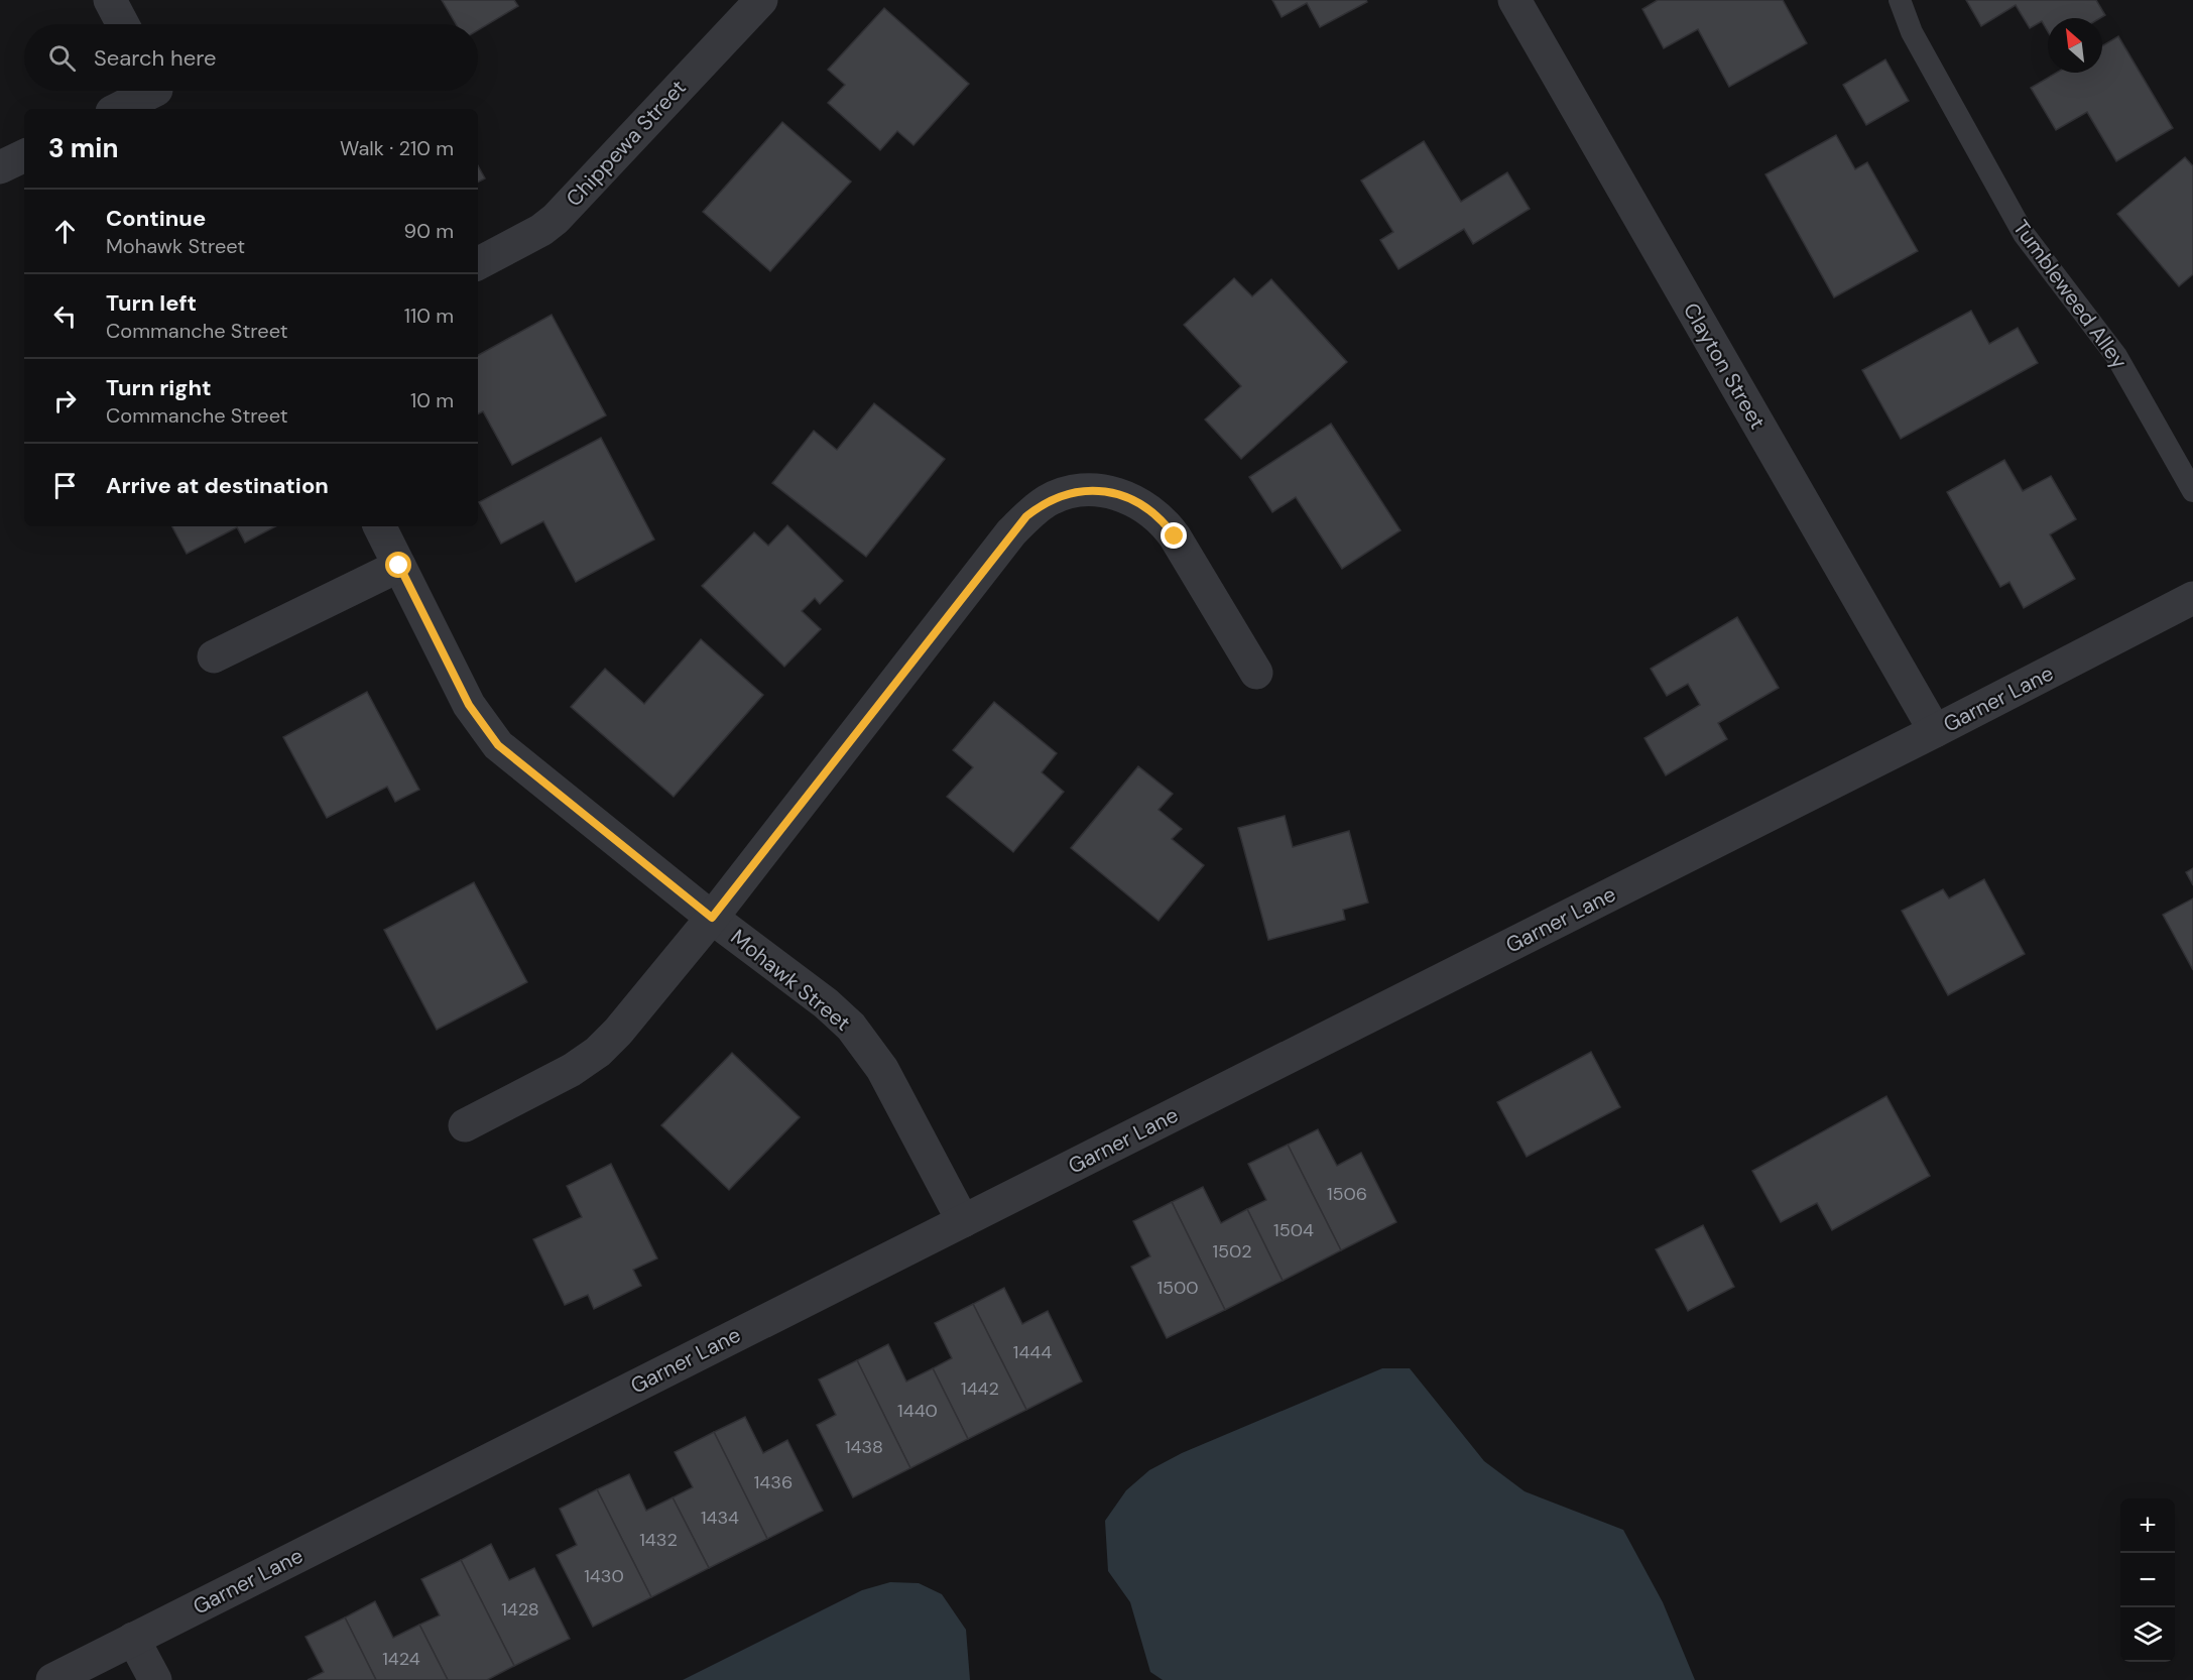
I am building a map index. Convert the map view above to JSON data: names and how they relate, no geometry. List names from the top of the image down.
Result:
{
  "streets": {
    "street": [
      "Chippewa Street",
      "Clayton Street",
      "Garner Lane",
      "Mohawk Street"
    ],
    "lane": ["Tumbleweed Alley"]
  },
  "crossings": [
    ["Clayton Street", "Garner Lane"],
    ["Garner Lane", "Mohawk Street"]
  ],
  "house_numbers": [
    "1506",
    "1504",
    "1502",
    "1500",
    "1444",
    "1442",
    "1440",
    "1438",
    "1436",
    "1434",
    "1432",
    "1430",
    "1428",
    "1424"
  ],
  "north": "top left",
  "page": {
    "search": "Search here",
    "heading": ["3 min", "Walk · 210 m"],
    "list": [
      ["Continue", "Mohawk Street", "90 m"],
      ["Turn left", "Commanche Street", "110 m"],
      ["Turn right", "Commanche Street", "10 m"],
      "Arrive at destination"
    ],
    "map_buttons": ["+", "−"]
  }
}
